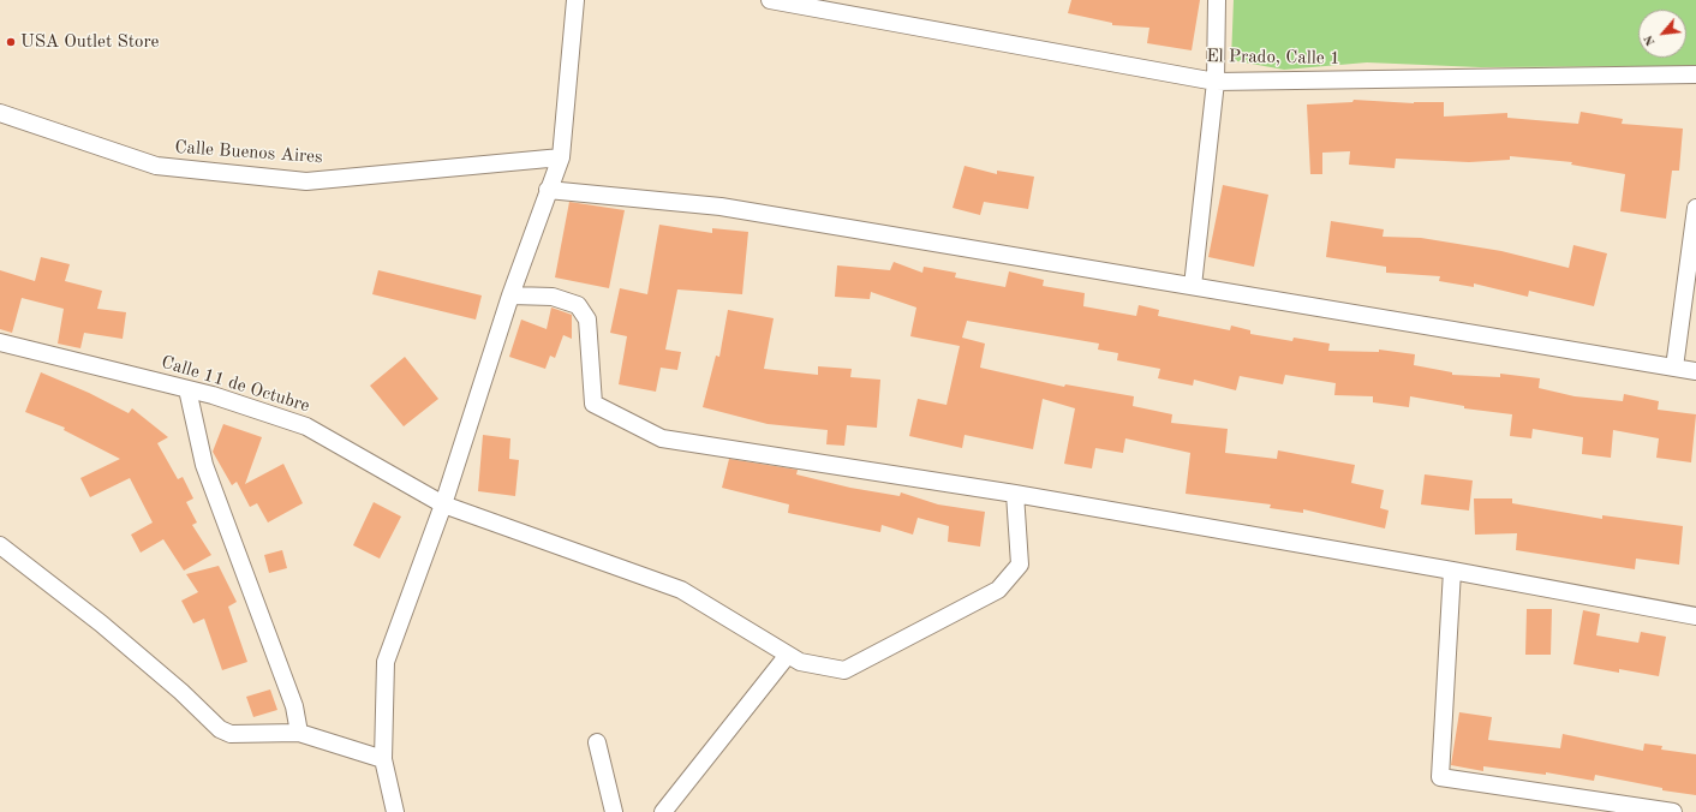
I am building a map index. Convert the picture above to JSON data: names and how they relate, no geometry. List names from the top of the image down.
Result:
{
  "streets": {
    "street": ["El Prado, Calle 1", "Calle Buenos Aires", "Calle 11 de Octubre"]
  },
  "places": ["USA Outlet Store"],
  "north": "bottom left"
}
